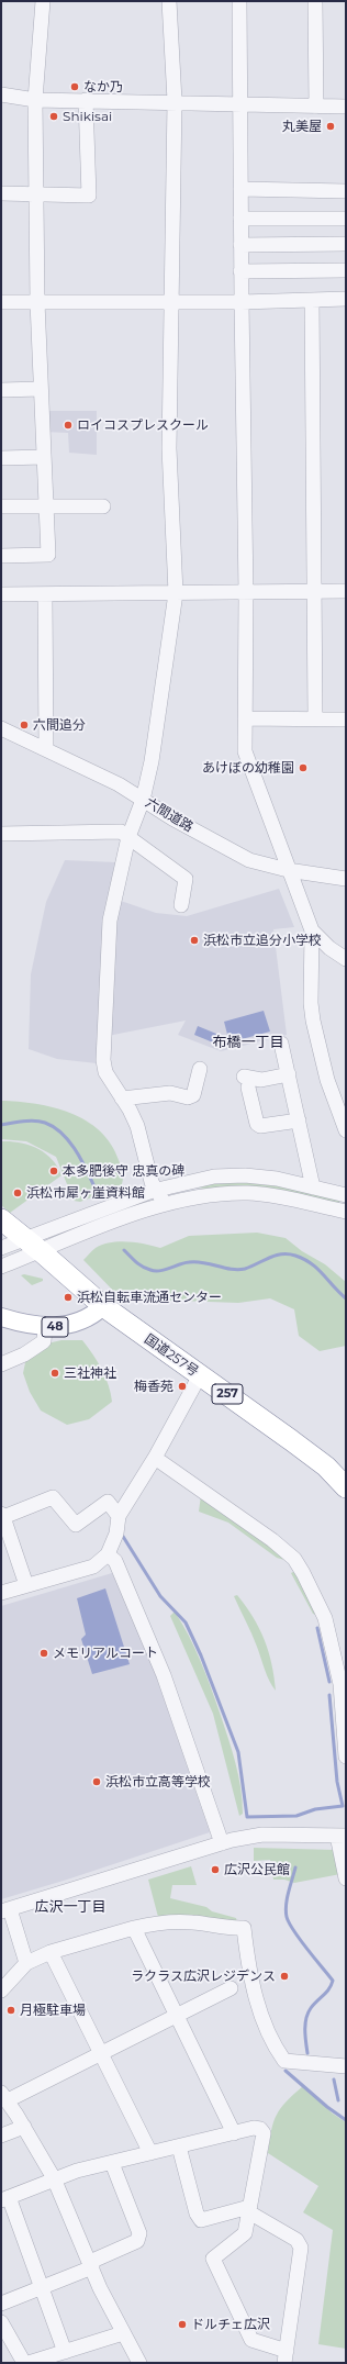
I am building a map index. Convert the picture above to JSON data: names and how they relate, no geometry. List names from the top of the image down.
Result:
{
  "streets": {
    "highway": ["国道257号", "257"],
    "main road": ["48"],
    "street": ["六間道路"]
  },
  "crossings": [
    ["48", "国道257号"]
  ],
  "districts": ["布橋一丁目", "広沢一丁目"],
  "places": [
    "なか乃",
    "Shikisai",
    "丸美屋",
    "ロイコスプレスクール",
    "六間追分",
    "あけぼの幼稚園",
    "浜松市立追分小学校",
    "本多肥後守 忠真の碑",
    "浜松市犀ヶ崖資料館",
    "浜松自転車流通センター",
    "三社神社",
    "梅香苑",
    "メモリアルコート",
    "浜松市立高等学校",
    "広沢公民館",
    "ラクラス広沢レジデンス",
    "月極駐車場",
    "ドルチェ広沢"
  ]
}
